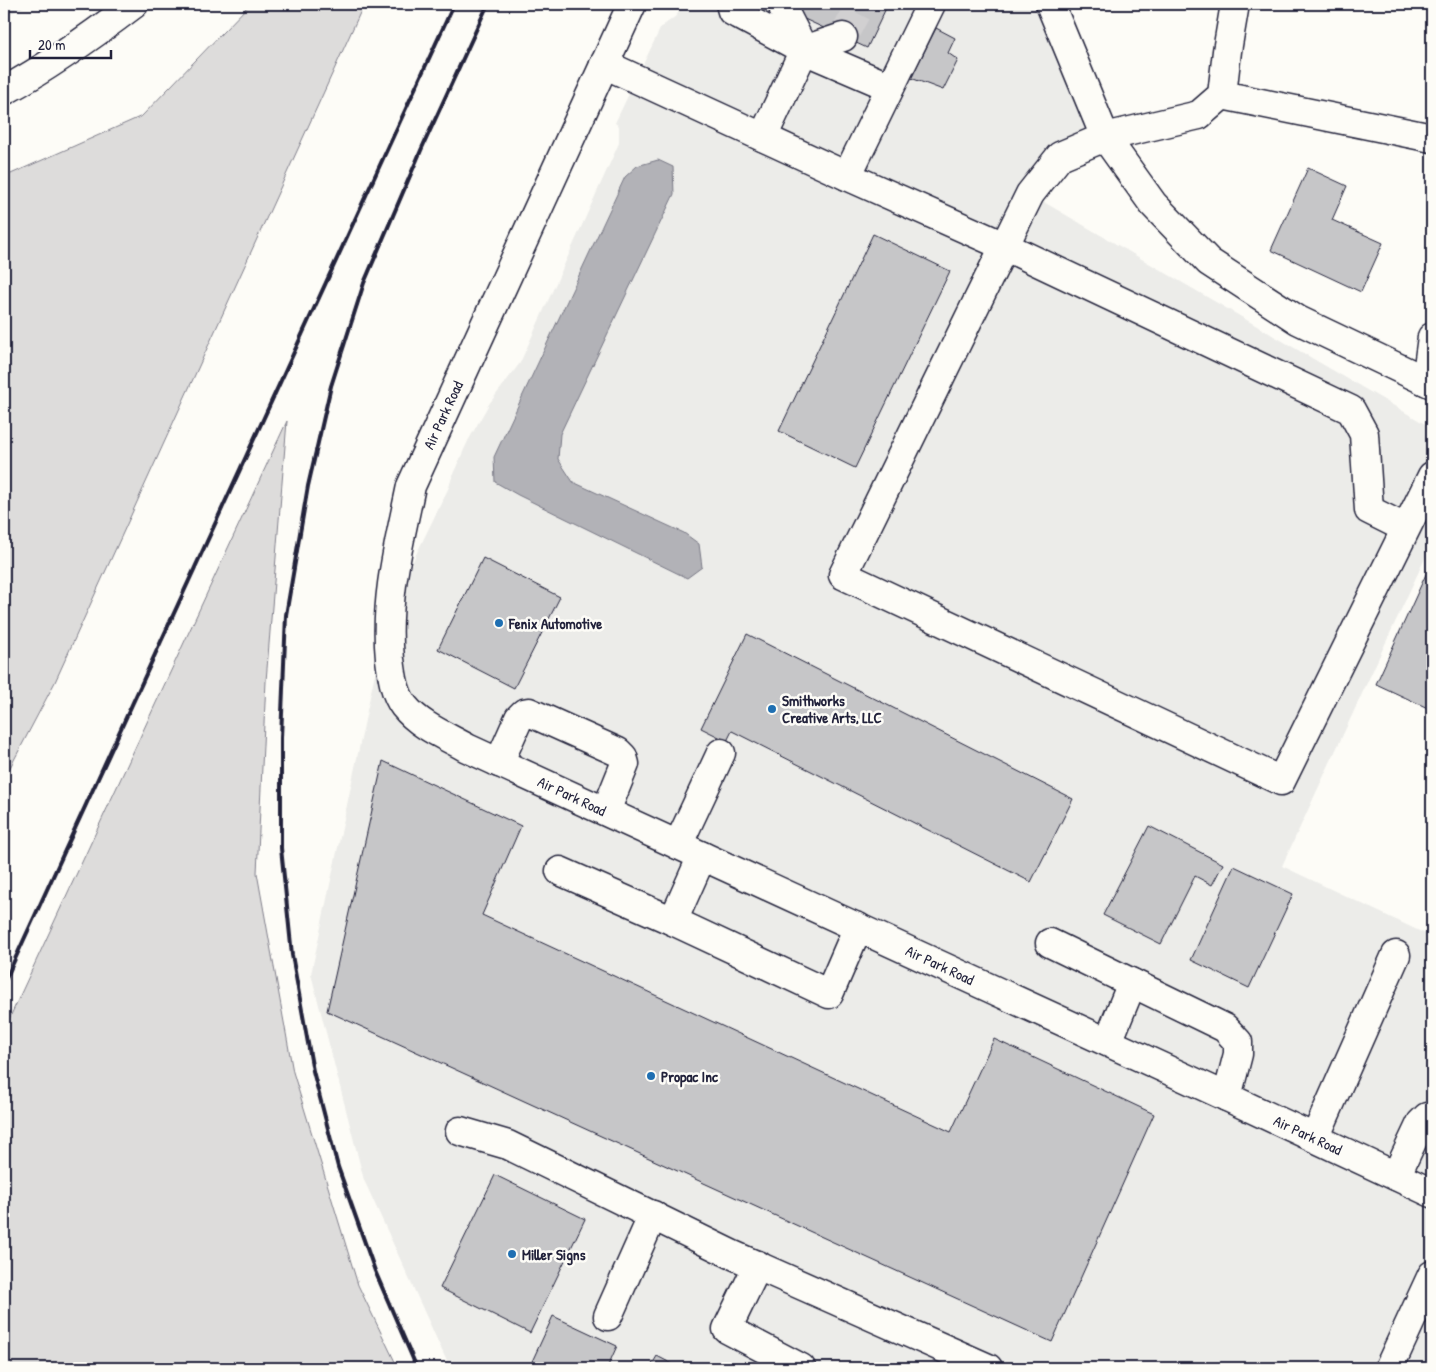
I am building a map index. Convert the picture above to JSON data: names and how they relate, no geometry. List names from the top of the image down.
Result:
{
  "streets": {
    "street": ["Air Park Road"]
  },
  "places": [
    "Fenix Automotive",
    "Smithworks Creative Arts, LLC",
    "Propac Inc",
    "Miller Signs"
  ],
  "scale_bar": "20 m"
}
